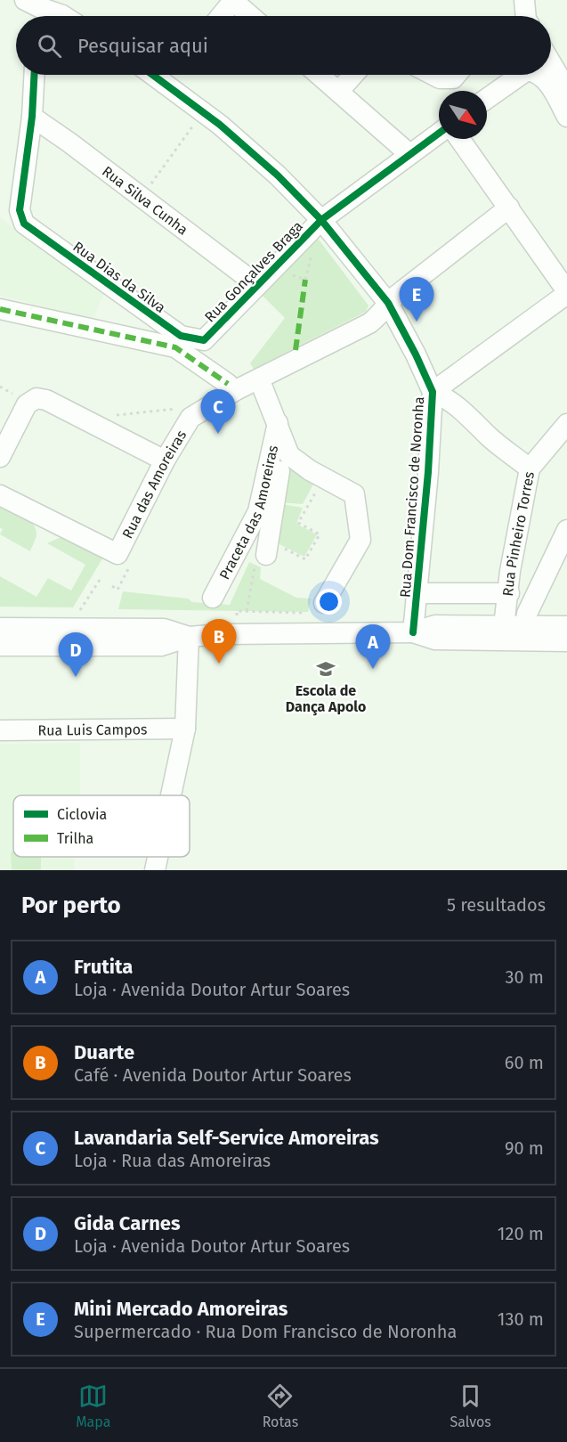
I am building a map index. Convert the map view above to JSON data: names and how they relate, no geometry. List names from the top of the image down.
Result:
{
  "streets": {
    "street": [
      "Rua Silva Cunha",
      "Rua Gonçalves Braga",
      "Rua Dias da Silva",
      "Rua das Amoreiras",
      "Rua Dom Francisco de Noronha",
      "Praceta das Amoreiras",
      "Rua Pinheiro Torres",
      "Rua Luis Campos"
    ]
  },
  "crossings": [
    ["Rua Silva Cunha", "Rua Gonçalves Braga"],
    ["Rua Silva Cunha", "Rua Dias da Silva"],
    ["Rua Gonçalves Braga", "Rua Dias da Silva"],
    ["Rua Gonçalves Braga", "Rua Dom Francisco de Noronha"],
    ["Rua das Amoreiras", "Rua Dom Francisco de Noronha"],
    ["Rua das Amoreiras", "Praceta das Amoreiras"]
  ],
  "places": {
    "school or university": ["Escola de Dança Apolo"]
  },
  "legend": ["Ciclovia", "Trilha"],
  "north": "bottom right",
  "page": {
    "search": "Pesquisar aqui",
    "pins": [
      "E",
      "C",
      "B",
      "A",
      "D"
    ],
    "heading": ["Por perto", "5 resultados"],
    "list": [
      {
        "mark": "A",
        "name": "Frutita",
        "note": "Loja · Avenida Doutor Artur Soares",
        "value": "30 m"
      },
      {
        "mark": "B",
        "name": "Duarte",
        "note": "Café · Avenida Doutor Artur Soares",
        "value": "60 m"
      },
      {
        "mark": "C",
        "name": "Lavandaria Self-Service Amoreiras",
        "note": "Loja · Rua das Amoreiras",
        "value": "90 m"
      },
      {
        "mark": "D",
        "name": "Gida Carnes",
        "note": "Loja · Avenida Doutor Artur Soares",
        "value": "120 m"
      },
      {
        "mark": "E",
        "name": "Mini Mercado Amoreiras",
        "note": "Supermercado · Rua Dom Francisco de Noronha",
        "value": "130 m"
      }
    ],
    "nav": ["Mapa", "Rotas", "Salvos"]
  }
}
